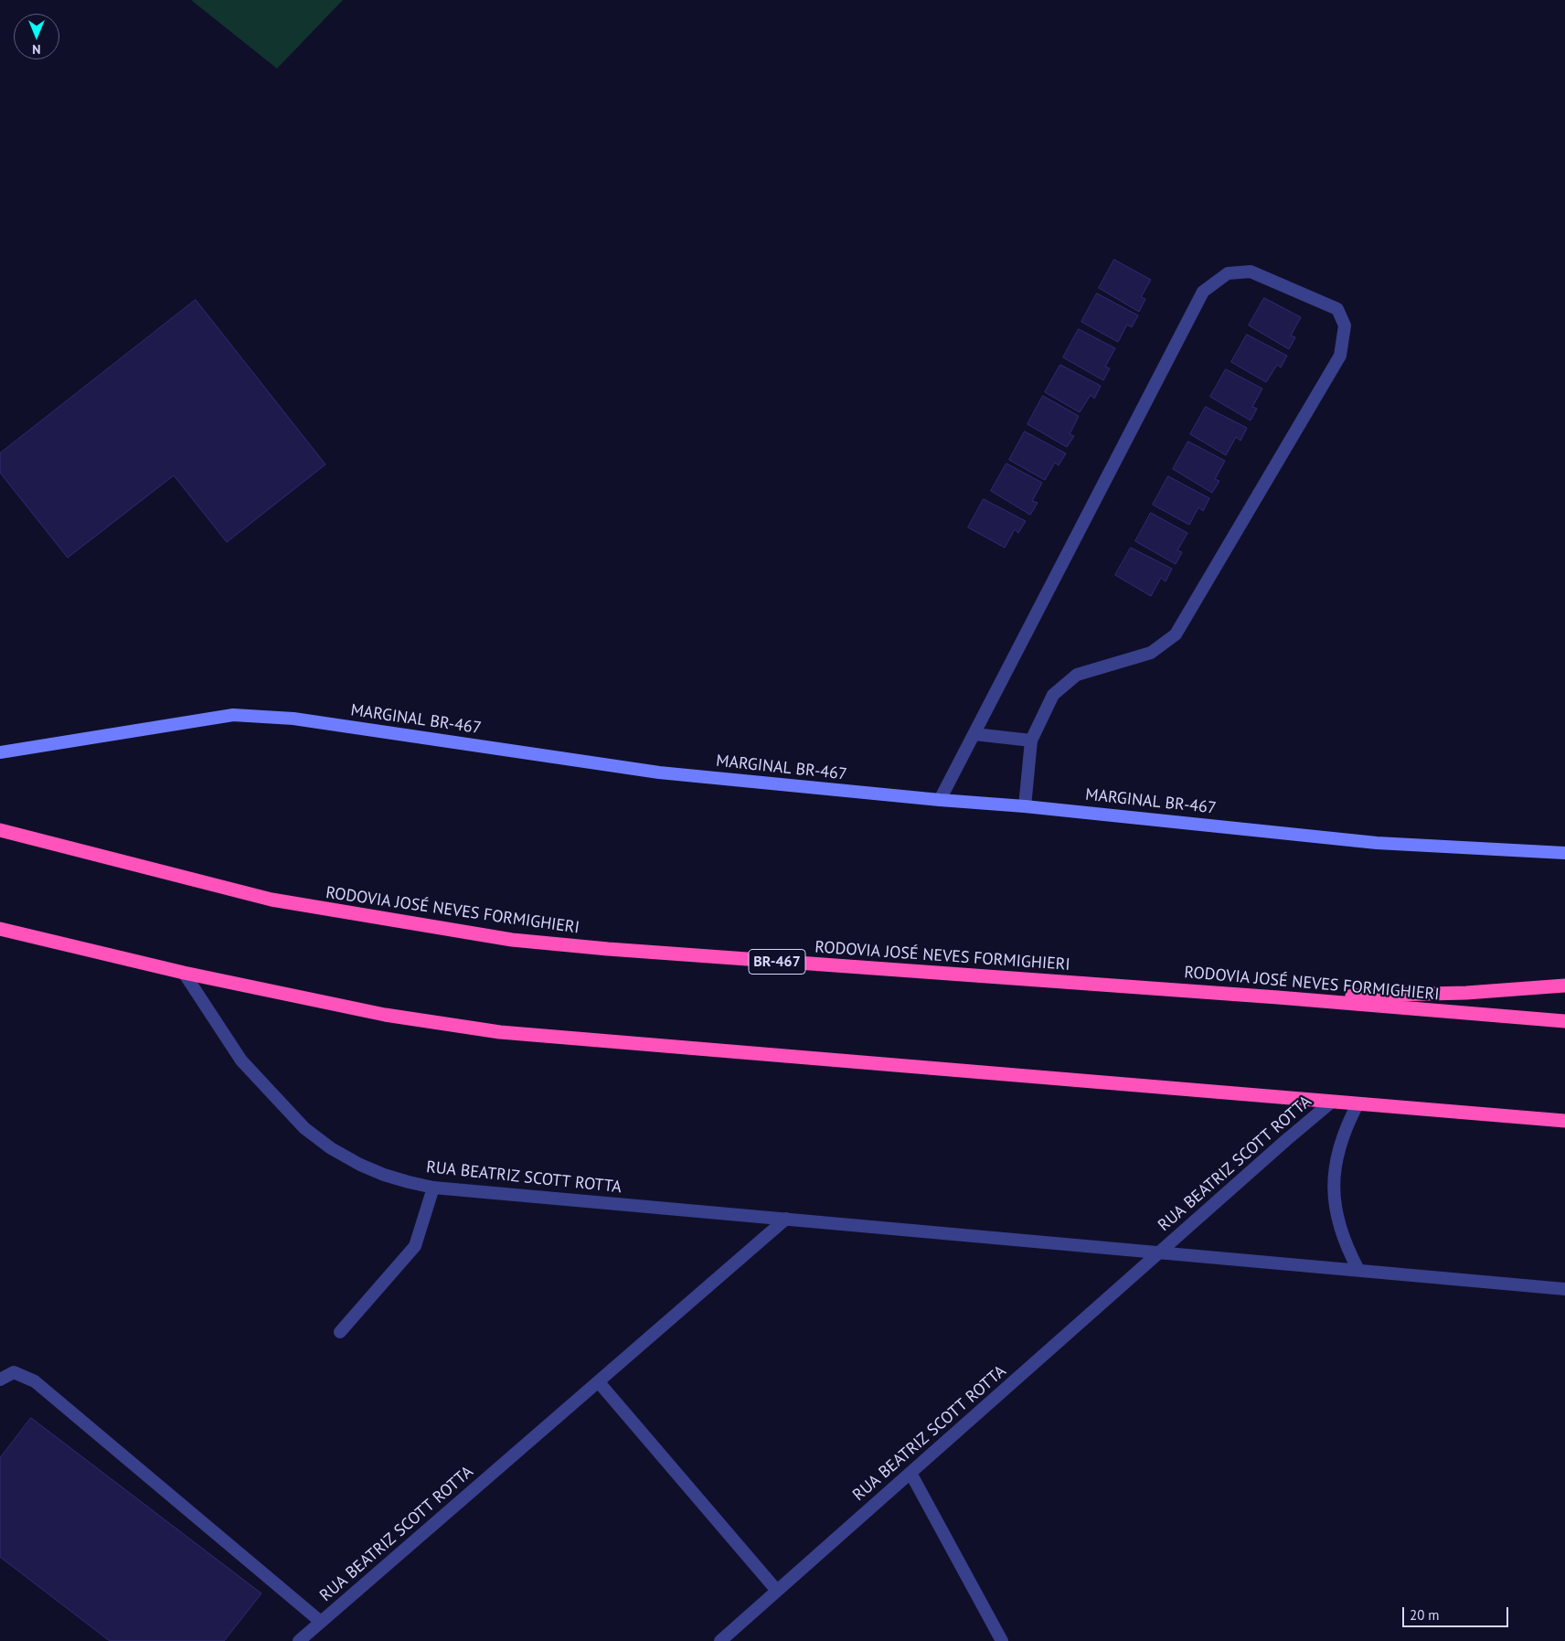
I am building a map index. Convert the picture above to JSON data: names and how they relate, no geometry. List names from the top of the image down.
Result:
{
  "streets": {
    "highway": ["RODOVIA JOSÉ NEVES FORMIGHIERI", "BR-467"],
    "main road": ["MARGINAL BR-467"],
    "street": ["RUA BEATRIZ SCOTT ROTTA"]
  },
  "scale_bar": "20 m",
  "north": "bottom"
}
